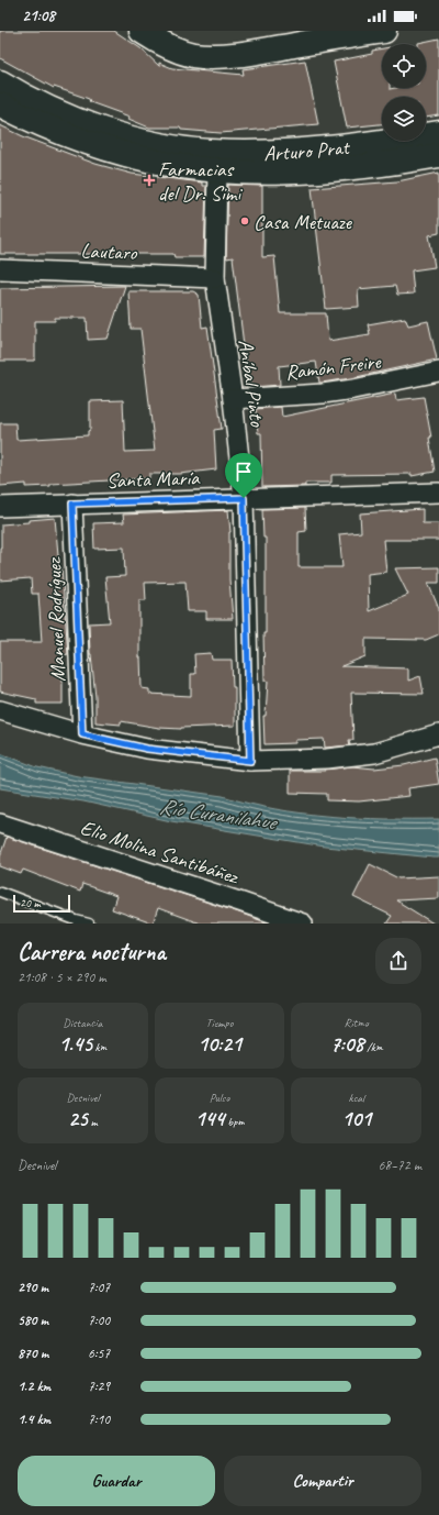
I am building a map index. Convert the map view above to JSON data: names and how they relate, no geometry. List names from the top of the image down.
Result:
{
  "streets": {
    "main road": ["Arturo Prat"],
    "street": [
      "Lautaro",
      "Ramón Freire",
      "Aníbal Pinto",
      "Santa María",
      "Manuel Rodríguez",
      "Elio Molina Santibáñez"
    ]
  },
  "crossings": [
    ["Arturo Prat", "Aníbal Pinto"],
    ["Lautaro", "Aníbal Pinto"],
    ["Ramón Freire", "Aníbal Pinto"],
    ["Aníbal Pinto", "Santa María"],
    ["Santa María", "Manuel Rodríguez"]
  ],
  "water": ["Río Curanilahue"],
  "places": {
    "health": ["Farmacias del Dr. Simi"],
    "other": ["Casa Metuaze"]
  },
  "scale_bar": "20 m",
  "page": {
    "status": "21:08",
    "scale": "20 m",
    "heading": ["Carrera nocturna", "21:08 · 5 × 290 m"],
    "stats": [
      ["Distancia", "1.45 km"],
      ["Tiempo", "10:21"],
      ["Ritmo", "7:08 /km"],
      ["Desnivel", "25 m"],
      ["Pulso", "144 bpm"],
      ["kcal", "101"]
    ],
    "chart": ["Desnivel", "68–72 m"],
    "list": [
      {
        "name": "290 m",
        "note": "7:07"
      },
      {
        "name": "580 m",
        "note": "7:00"
      },
      {
        "name": "870 m",
        "note": "6:57"
      },
      {
        "name": "1.2 km",
        "note": "7:29"
      },
      {
        "name": "1.4 km",
        "note": "7:10"
      }
    ],
    "buttons": ["Guardar", "Compartir"]
  }
}
